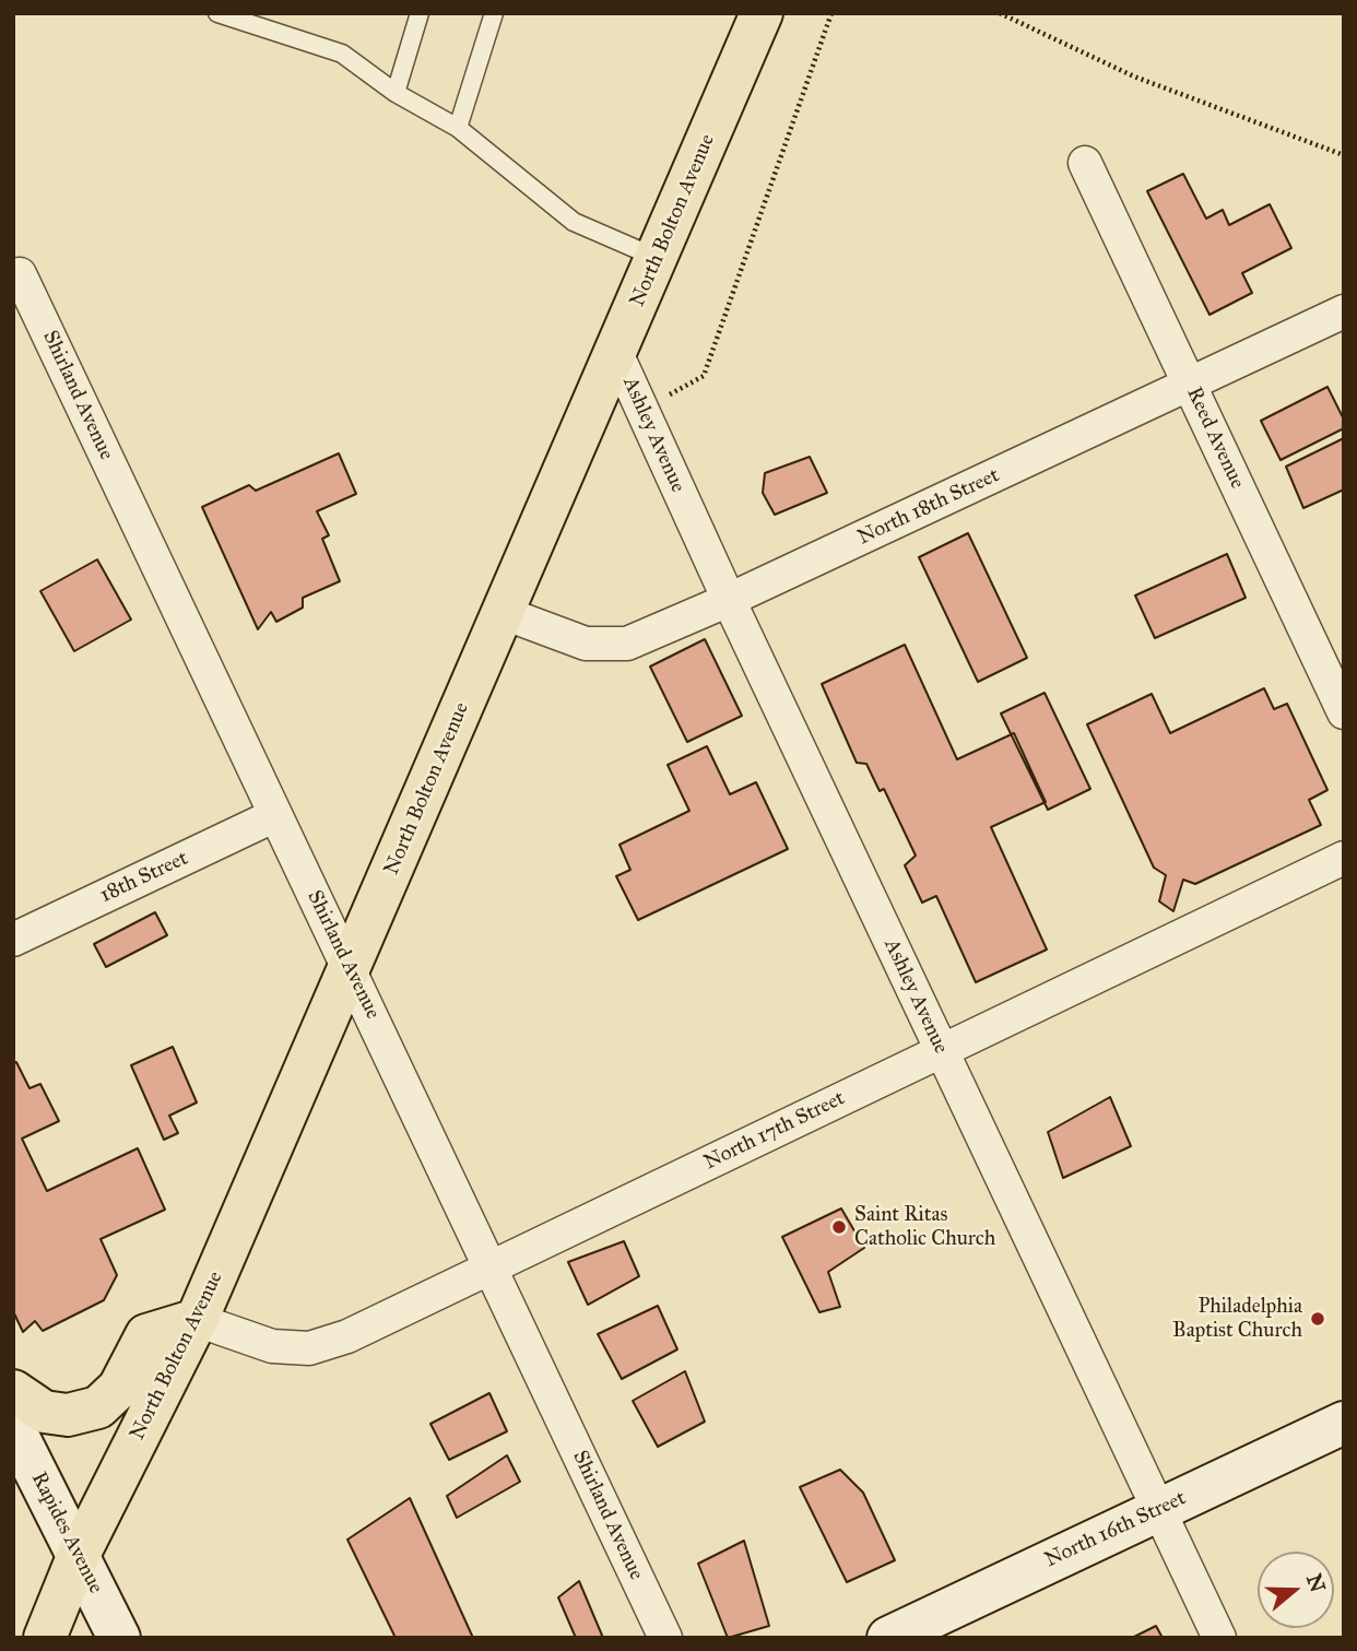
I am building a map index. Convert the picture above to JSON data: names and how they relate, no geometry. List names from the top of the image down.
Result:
{
  "streets": {
    "main road": ["North Bolton Avenue"],
    "street": [
      "Shirland Avenue",
      "Ashley Avenue",
      "Reed Avenue",
      "North 18th Street",
      "18th Street",
      "North 17th Street",
      "North 16th Street",
      "Rapides Avenue"
    ]
  },
  "crossings": [
    ["North Bolton Avenue", "Shirland Avenue"],
    ["North Bolton Avenue", "Ashley Avenue"],
    ["North Bolton Avenue", "North 18th Street"],
    ["North Bolton Avenue", "North 17th Street"],
    ["North Bolton Avenue", "Rapides Avenue"],
    ["Shirland Avenue", "18th Street"],
    ["Shirland Avenue", "North 17th Street"],
    ["Ashley Avenue", "North 18th Street"],
    ["Ashley Avenue", "North 17th Street"],
    ["Ashley Avenue", "North 16th Street"],
    ["Reed Avenue", "North 18th Street"]
  ],
  "places": ["Saint Ritas Catholic Church", "Philadelphia Baptist Church"],
  "north": "right"
}
